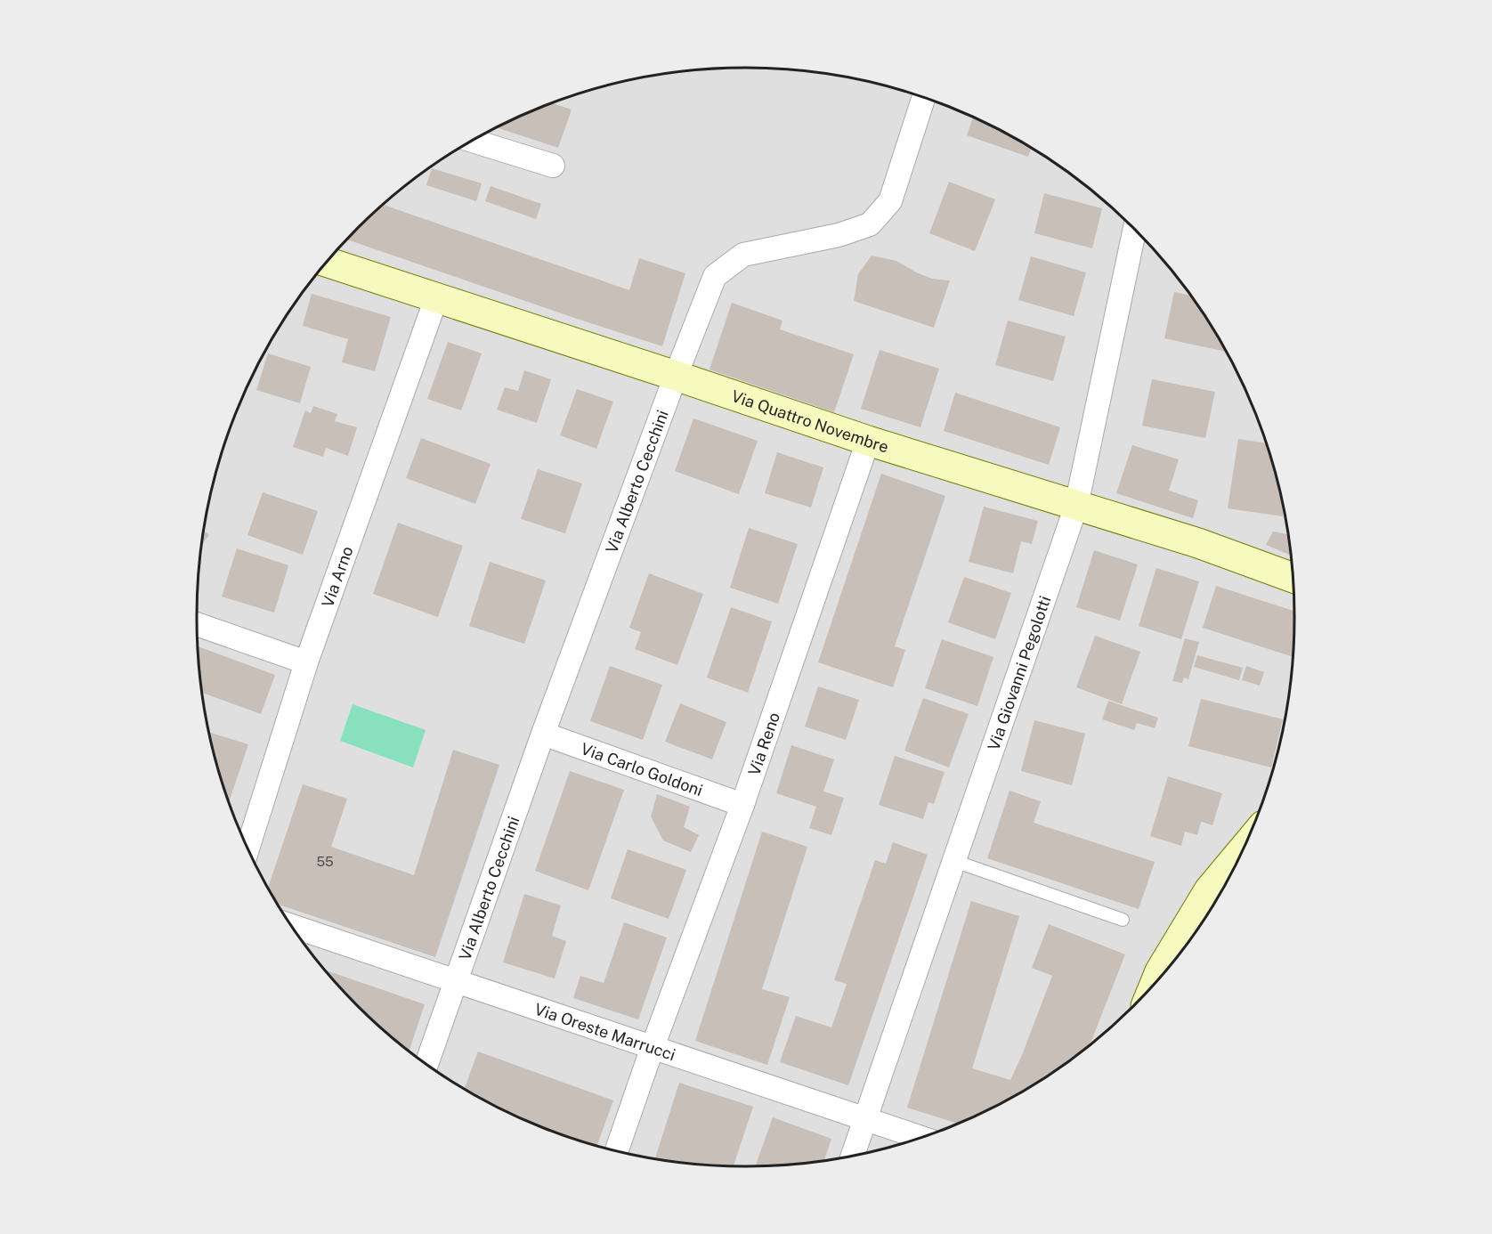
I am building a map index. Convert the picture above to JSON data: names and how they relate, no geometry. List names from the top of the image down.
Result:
{
  "streets": {
    "main road": ["Via Quattro Novembre"],
    "street": [
      "Via Alberto Cecchini",
      "Via Arno",
      "Via Giovanni Pegolotti",
      "Via Reno",
      "Via Carlo Goldoni",
      "Via Oreste Marrucci"
    ]
  },
  "crossings": [
    ["Via Quattro Novembre", "Via Alberto Cecchini"],
    ["Via Quattro Novembre", "Via Arno"],
    ["Via Quattro Novembre", "Via Giovanni Pegolotti"],
    ["Via Quattro Novembre", "Via Reno"],
    ["Via Alberto Cecchini", "Via Carlo Goldoni"],
    ["Via Alberto Cecchini", "Via Oreste Marrucci"],
    ["Via Giovanni Pegolotti", "Via Oreste Marrucci"],
    ["Via Reno", "Via Carlo Goldoni"],
    ["Via Reno", "Via Oreste Marrucci"]
  ],
  "house_numbers": ["55"]
}
